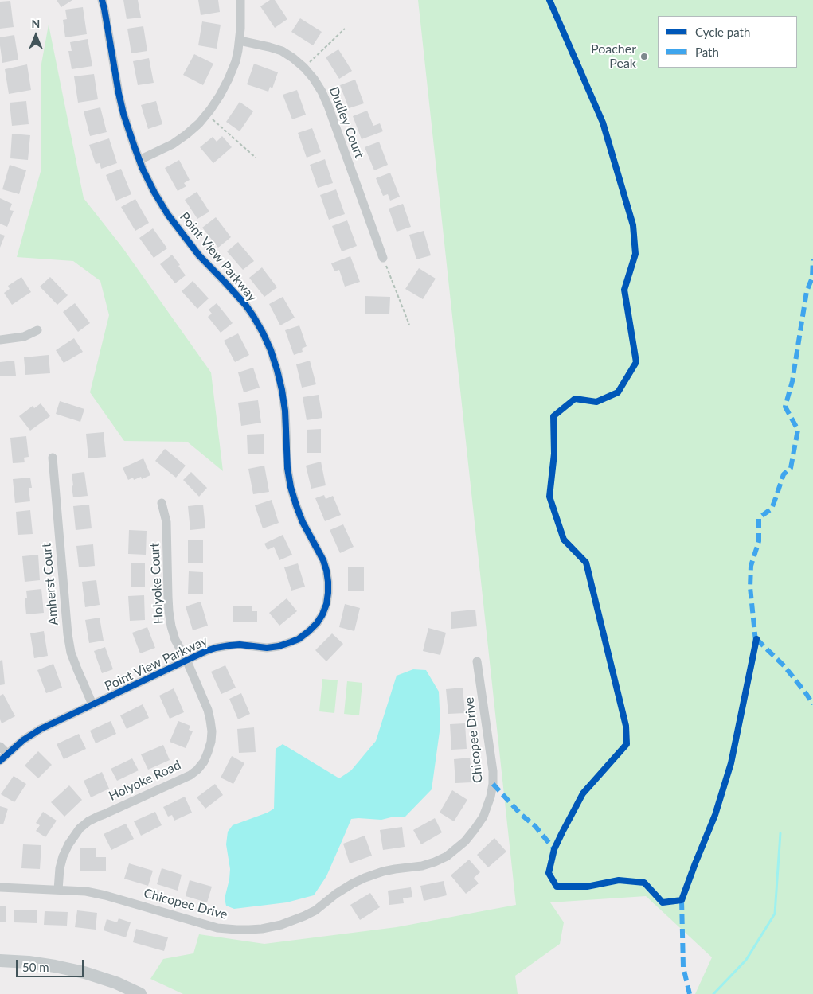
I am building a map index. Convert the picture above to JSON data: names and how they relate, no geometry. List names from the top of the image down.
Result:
{
  "streets": {
    "street": [
      "Dudley Court",
      "Point View Parkway",
      "Holyoke Court",
      "Amherst Court",
      "Chicopee Drive",
      "Holyoke Road"
    ]
  },
  "crossings": [
    ["Point View Parkway", "Holyoke Court"],
    ["Point View Parkway", "Amherst Court"],
    ["Point View Parkway", "Holyoke Road"],
    ["Holyoke Court", "Holyoke Road"],
    ["Chicopee Drive", "Holyoke Road"]
  ],
  "places": ["Poacher Peak"],
  "legend": ["Cycle path", "Path"],
  "scale_bar": "50 m",
  "north": "top"
}
